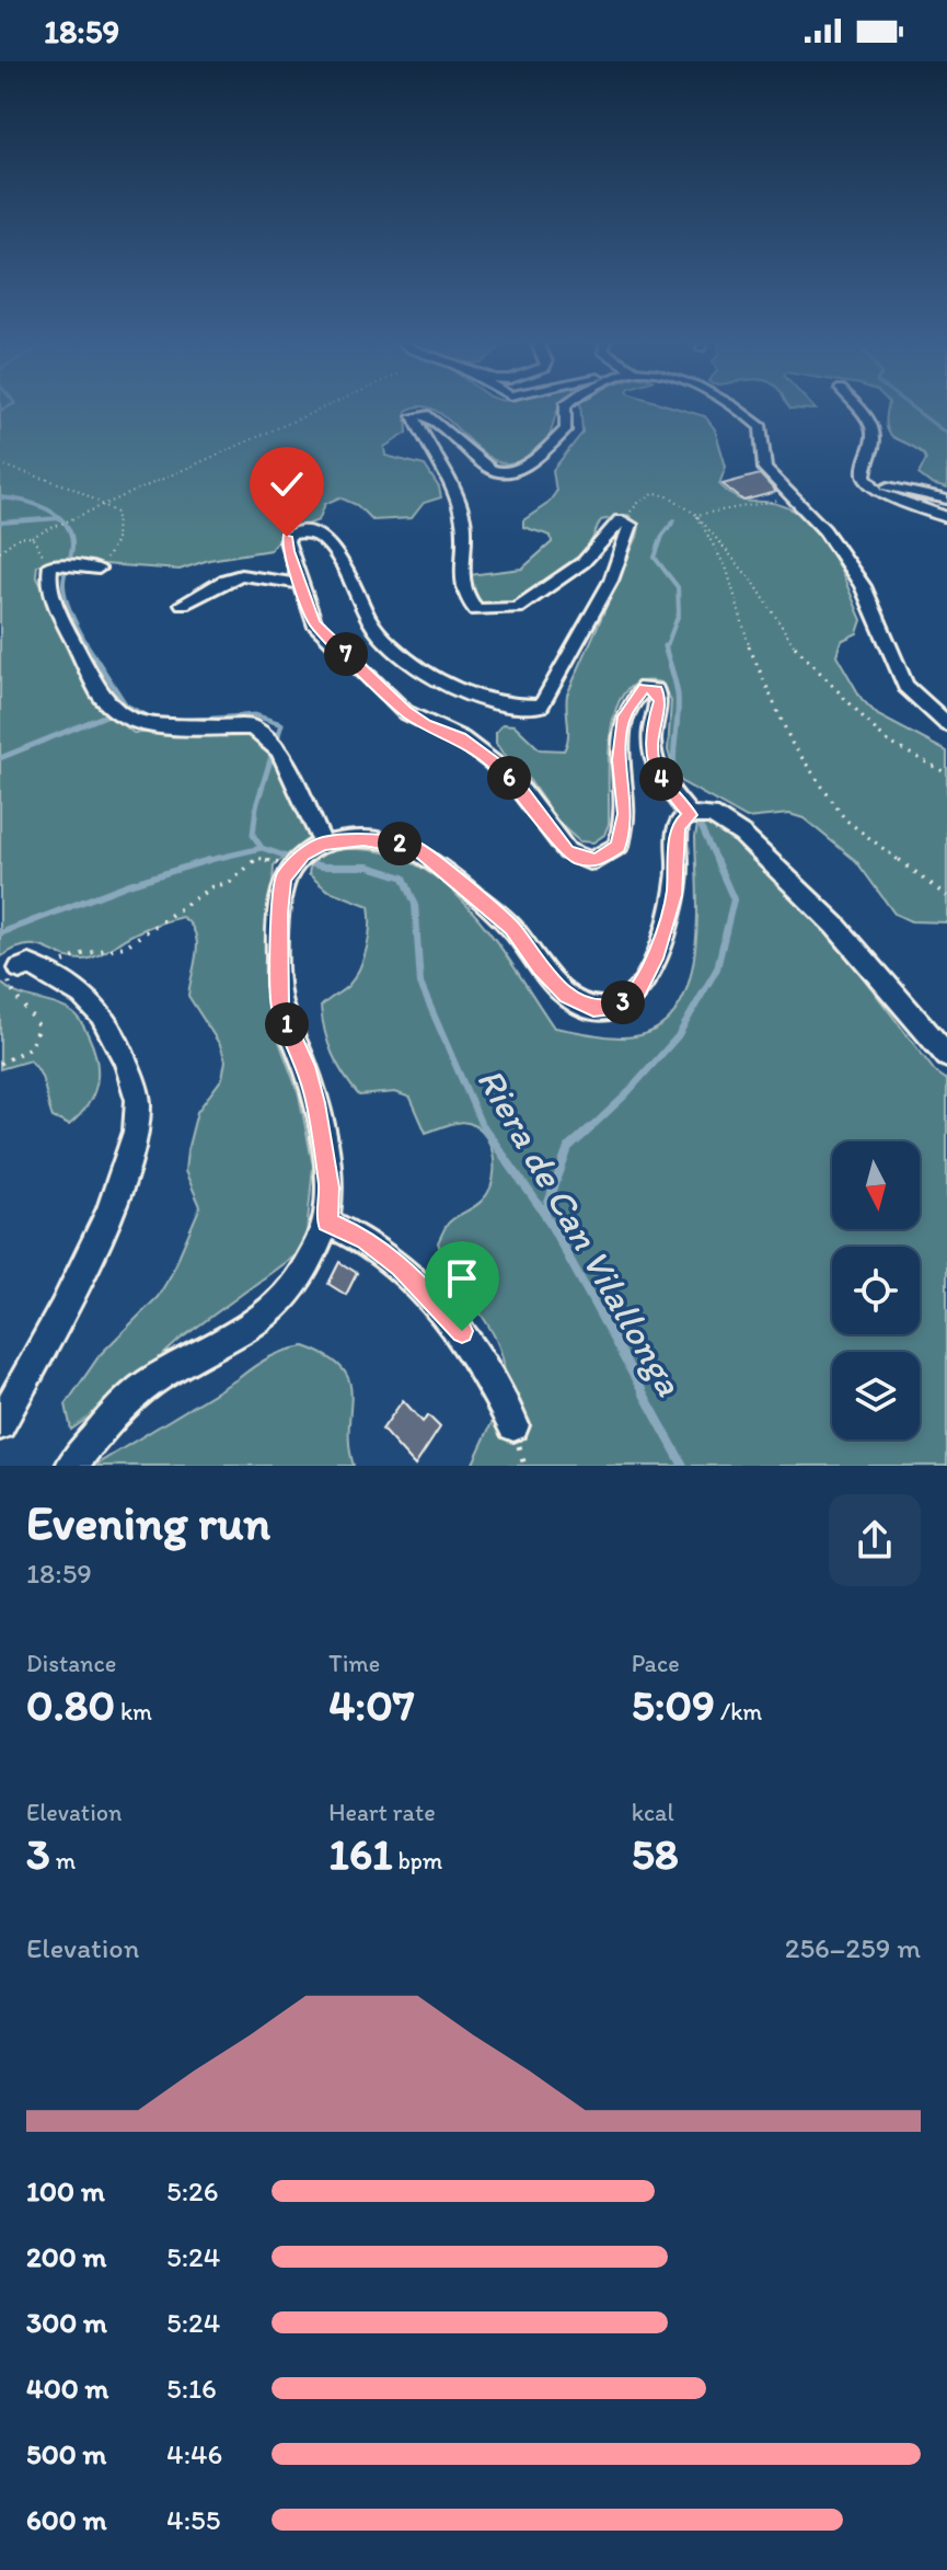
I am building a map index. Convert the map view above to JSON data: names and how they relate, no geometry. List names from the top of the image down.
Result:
{
  "water": ["Riera de Can Vilallonga"],
  "north": "bottom",
  "page": {
    "status": "18:59",
    "pins": [
      "7",
      "6",
      "4",
      "2",
      "3",
      "1"
    ],
    "heading": ["Evening run", "18:59"],
    "stats": [
      ["Distance", "0.80 km"],
      ["Time", "4:07"],
      ["Pace", "5:09 /km"],
      ["Elevation", "3 m"],
      ["Heart rate", "161 bpm"],
      ["kcal", "58"]
    ],
    "chart": ["Elevation", "256–259 m"],
    "list": [
      {
        "name": "100 m",
        "note": "5:26"
      },
      {
        "name": "200 m",
        "note": "5:24"
      },
      {
        "name": "300 m",
        "note": "5:24"
      },
      {
        "name": "400 m",
        "note": "5:16"
      },
      {
        "name": "500 m",
        "note": "4:46"
      },
      {
        "name": "600 m",
        "note": "4:55"
      }
    ]
  }
}
